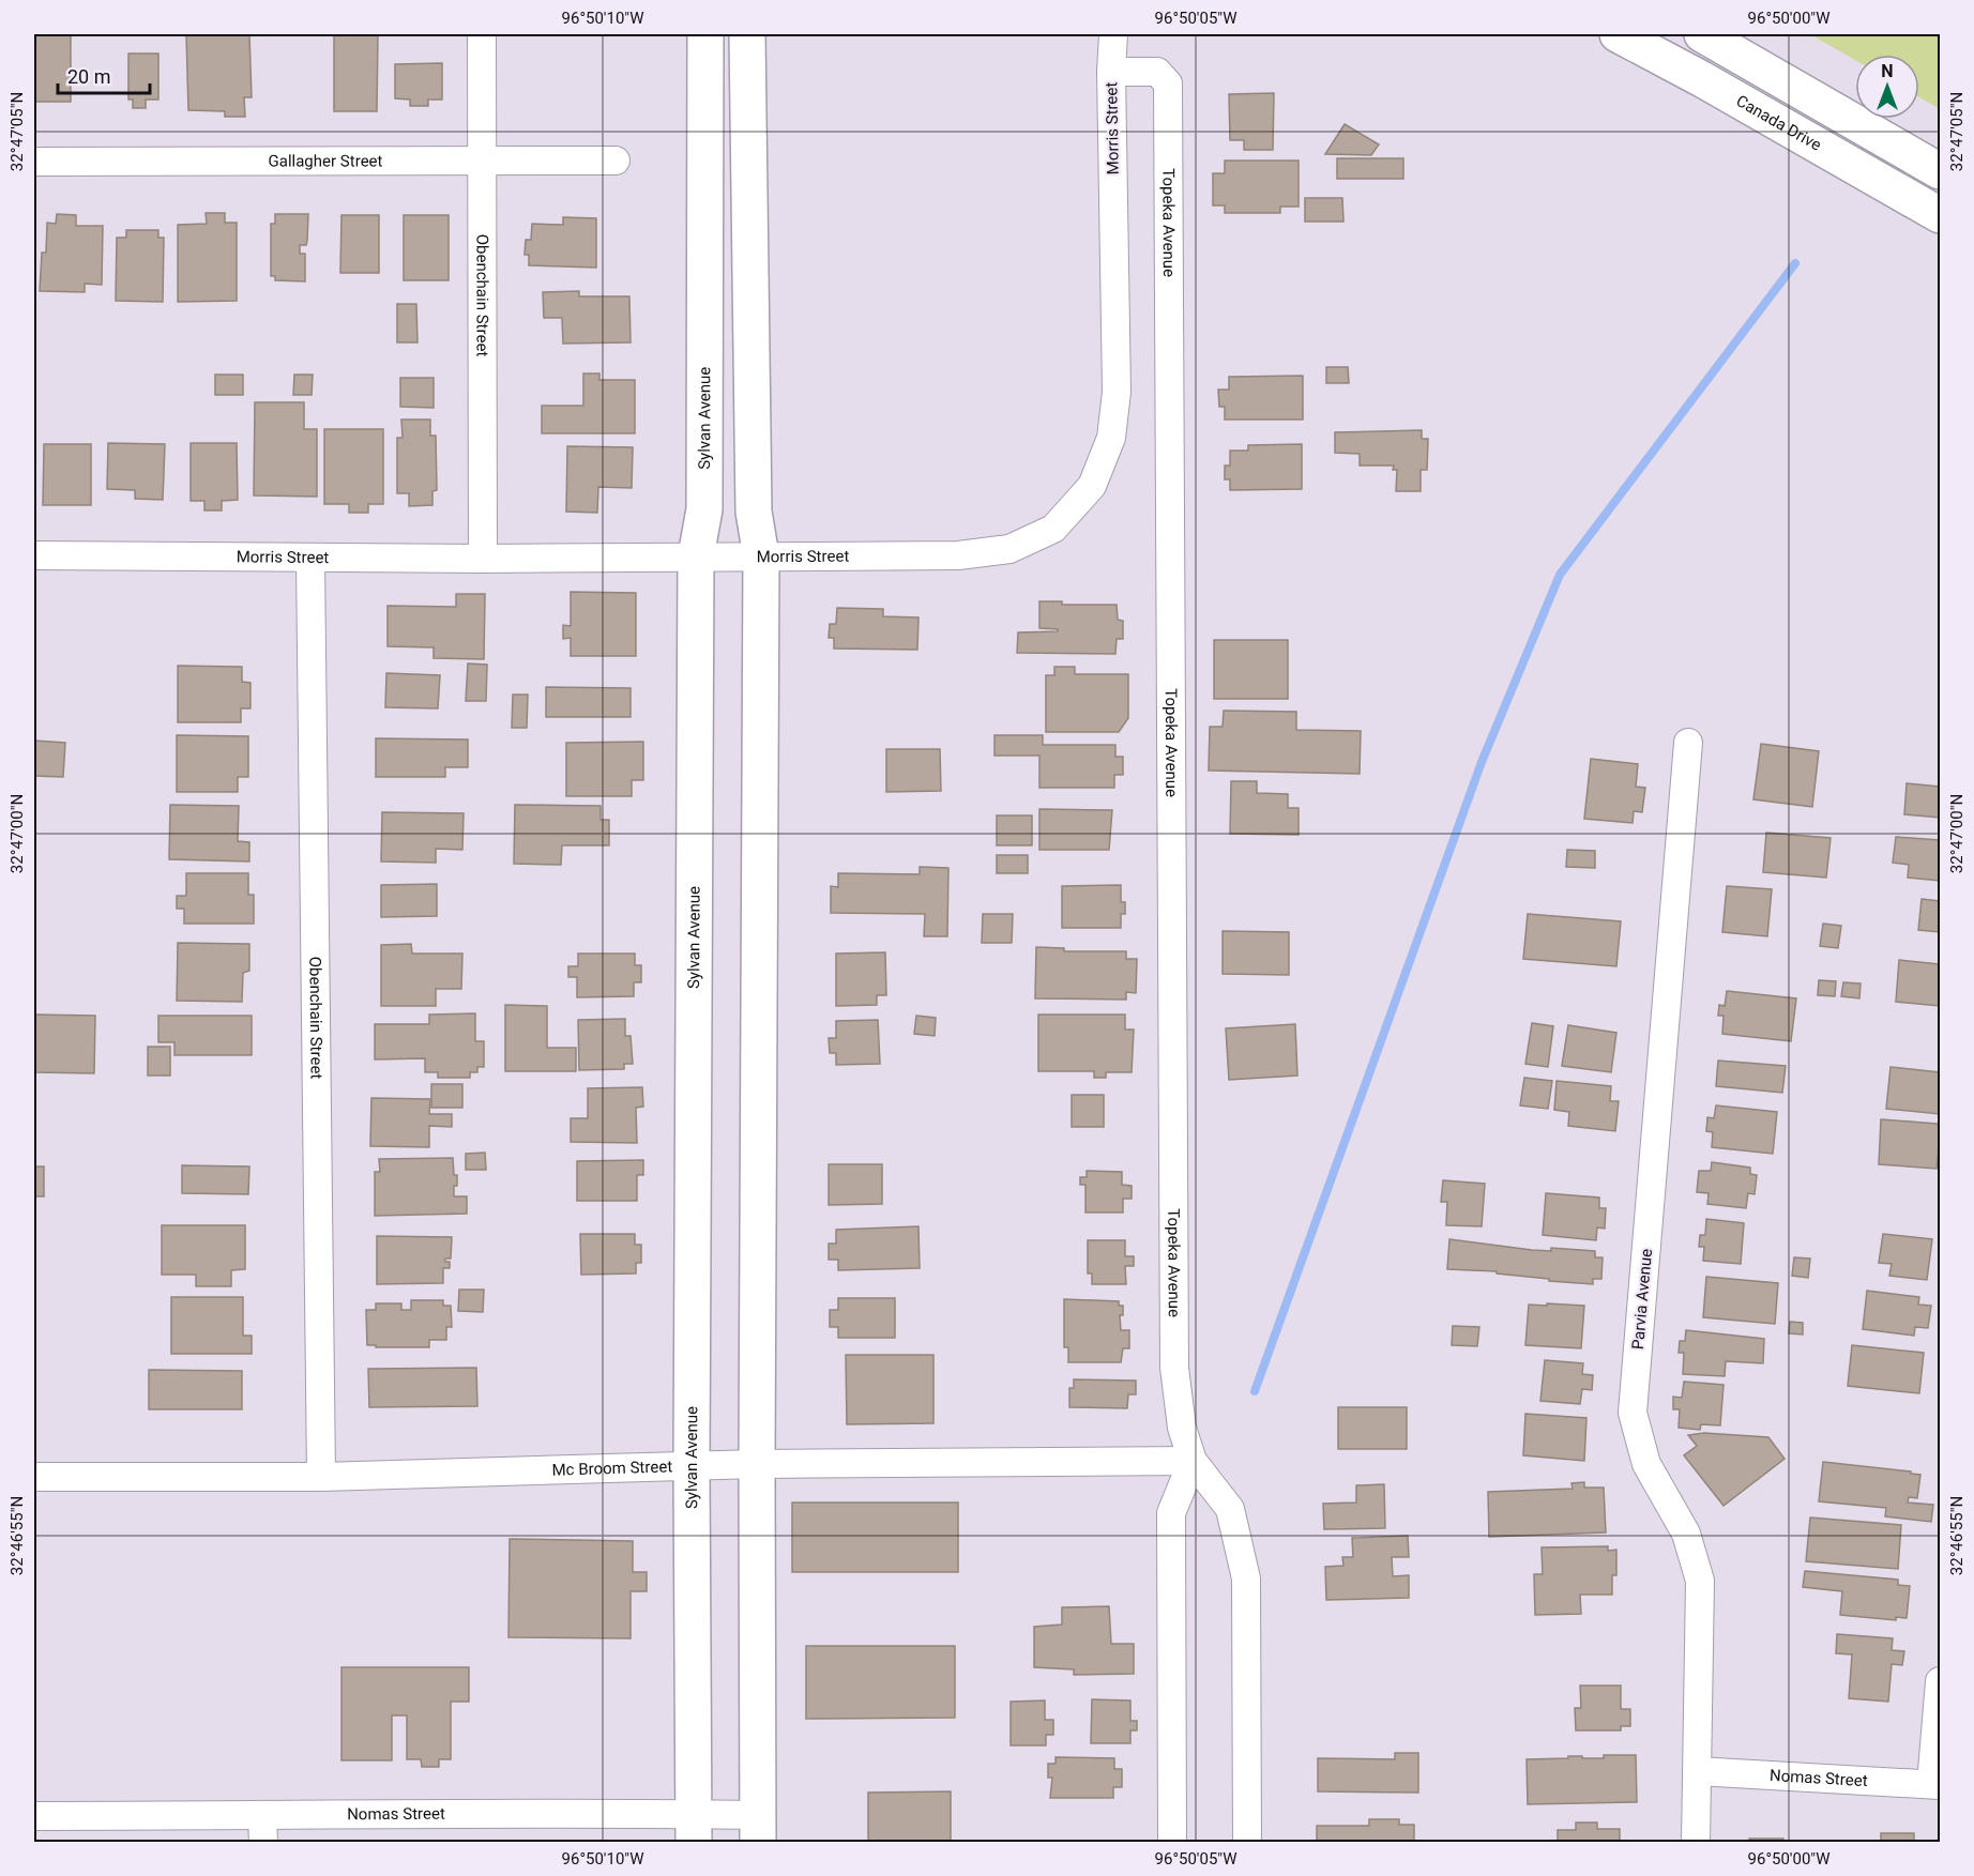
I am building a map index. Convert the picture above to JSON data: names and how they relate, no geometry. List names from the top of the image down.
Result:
{
  "streets": {
    "main road": ["Canada Drive", "Sylvan Avenue"],
    "street": [
      "Morris Street",
      "Gallagher Street",
      "Topeka Avenue",
      "Obenchain Street",
      "Parvia Avenue",
      "Mc Broom Street",
      "Nomas Street"
    ]
  },
  "crossings": [
    ["Morris Street", "Topeka Avenue"],
    ["Morris Street", "Obenchain Street"],
    ["Morris Street", "Sylvan Avenue"],
    ["Gallagher Street", "Obenchain Street"],
    ["Topeka Avenue", "Mc Broom Street"],
    ["Obenchain Street", "Mc Broom Street"],
    ["Sylvan Avenue", "Mc Broom Street"],
    ["Sylvan Avenue", "Nomas Street"],
    ["Parvia Avenue", "Nomas Street"]
  ],
  "scale_bar": "20 m",
  "north": "top",
  "coordinates": [
    "96°50'10\"W",
    "96°50'05\"W",
    "96°50'00\"W",
    "32°47'05\"N",
    "32°47'00\"N",
    "32°46'55\"N"
  ]
}
